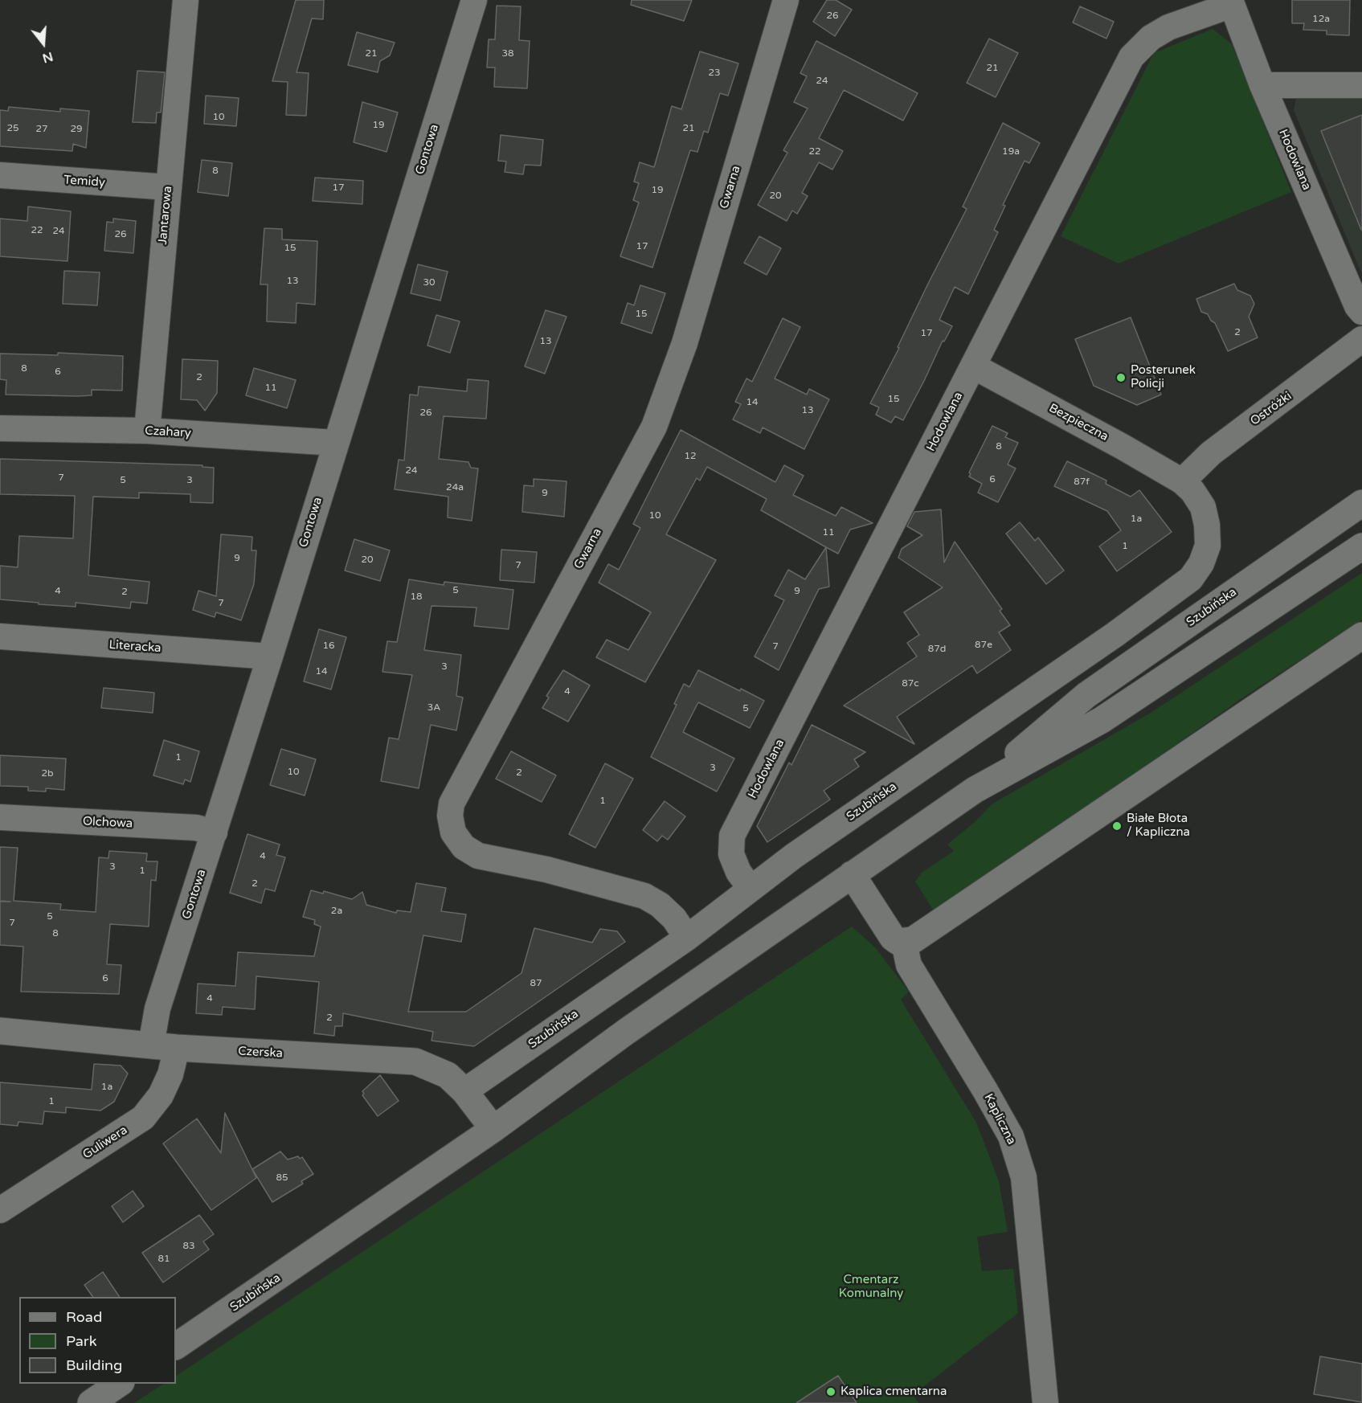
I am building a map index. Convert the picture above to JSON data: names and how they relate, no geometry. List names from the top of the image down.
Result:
{
  "streets": {
    "main road": ["Szubińska", "Czerska"],
    "street": [
      "Gontowa",
      "Hodowlana",
      "Temidy",
      "Gwarna",
      "Jantarowa",
      "Ostróżki",
      "Bezpieczna",
      "Czahary",
      "Literacka",
      "Olchowa",
      "Kapliczna",
      "Guliwera"
    ]
  },
  "crossings": [
    ["Gontowa", "Czahary"],
    ["Gontowa", "Literacka"],
    ["Gontowa", "Olchowa"],
    ["Gontowa", "Czerska"],
    ["Hodowlana", "Bezpieczna"],
    ["Hodowlana", "Szubińska"],
    ["Temidy", "Jantarowa"],
    ["Gwarna", "Szubińska"],
    ["Jantarowa", "Czahary"],
    ["Ostróżki", "Bezpieczna"],
    ["Ostróżki", "Szubińska"],
    ["Bezpieczna", "Szubińska"],
    ["Szubińska", "Czerska"],
    ["Czerska", "Guliwera"]
  ],
  "parks": ["Cmentarz Komunalny"],
  "places": ["Posterunek Policji", "Białe Błota / Kapliczna", "Kaplica cmentarna"],
  "house_numbers": [
    "26",
    "12a",
    "21",
    "38",
    "21",
    "23",
    "24",
    "10",
    "19",
    "25",
    "21",
    "27",
    "29",
    "22",
    "19a",
    "8",
    "17",
    "19",
    "20",
    "22",
    "24",
    "26",
    "17",
    "15",
    "13",
    "30",
    "15",
    "2",
    "17",
    "13",
    "8",
    "6",
    "2",
    "11",
    "15",
    "14",
    "13",
    "26",
    "8",
    "12",
    "24",
    "7",
    "6",
    "5",
    "3",
    "87f",
    "24a",
    "9",
    "10",
    "1a",
    "11",
    "1",
    "9",
    "20",
    "7",
    "5",
    "4",
    "9",
    "2",
    "18",
    "7",
    "87e",
    "16",
    "7",
    "87d",
    "3",
    "14",
    "87c",
    "4",
    "3A",
    "5",
    "1",
    "3",
    "10",
    "2",
    "2b",
    "1",
    "4",
    "3",
    "1",
    "2",
    "2a",
    "5",
    "7",
    "8",
    "6",
    "87",
    "4",
    "2",
    "1a",
    "1",
    "85",
    "83",
    "81"
  ],
  "legend": ["Road", "Park", "Building"],
  "north": "bottom"
}
